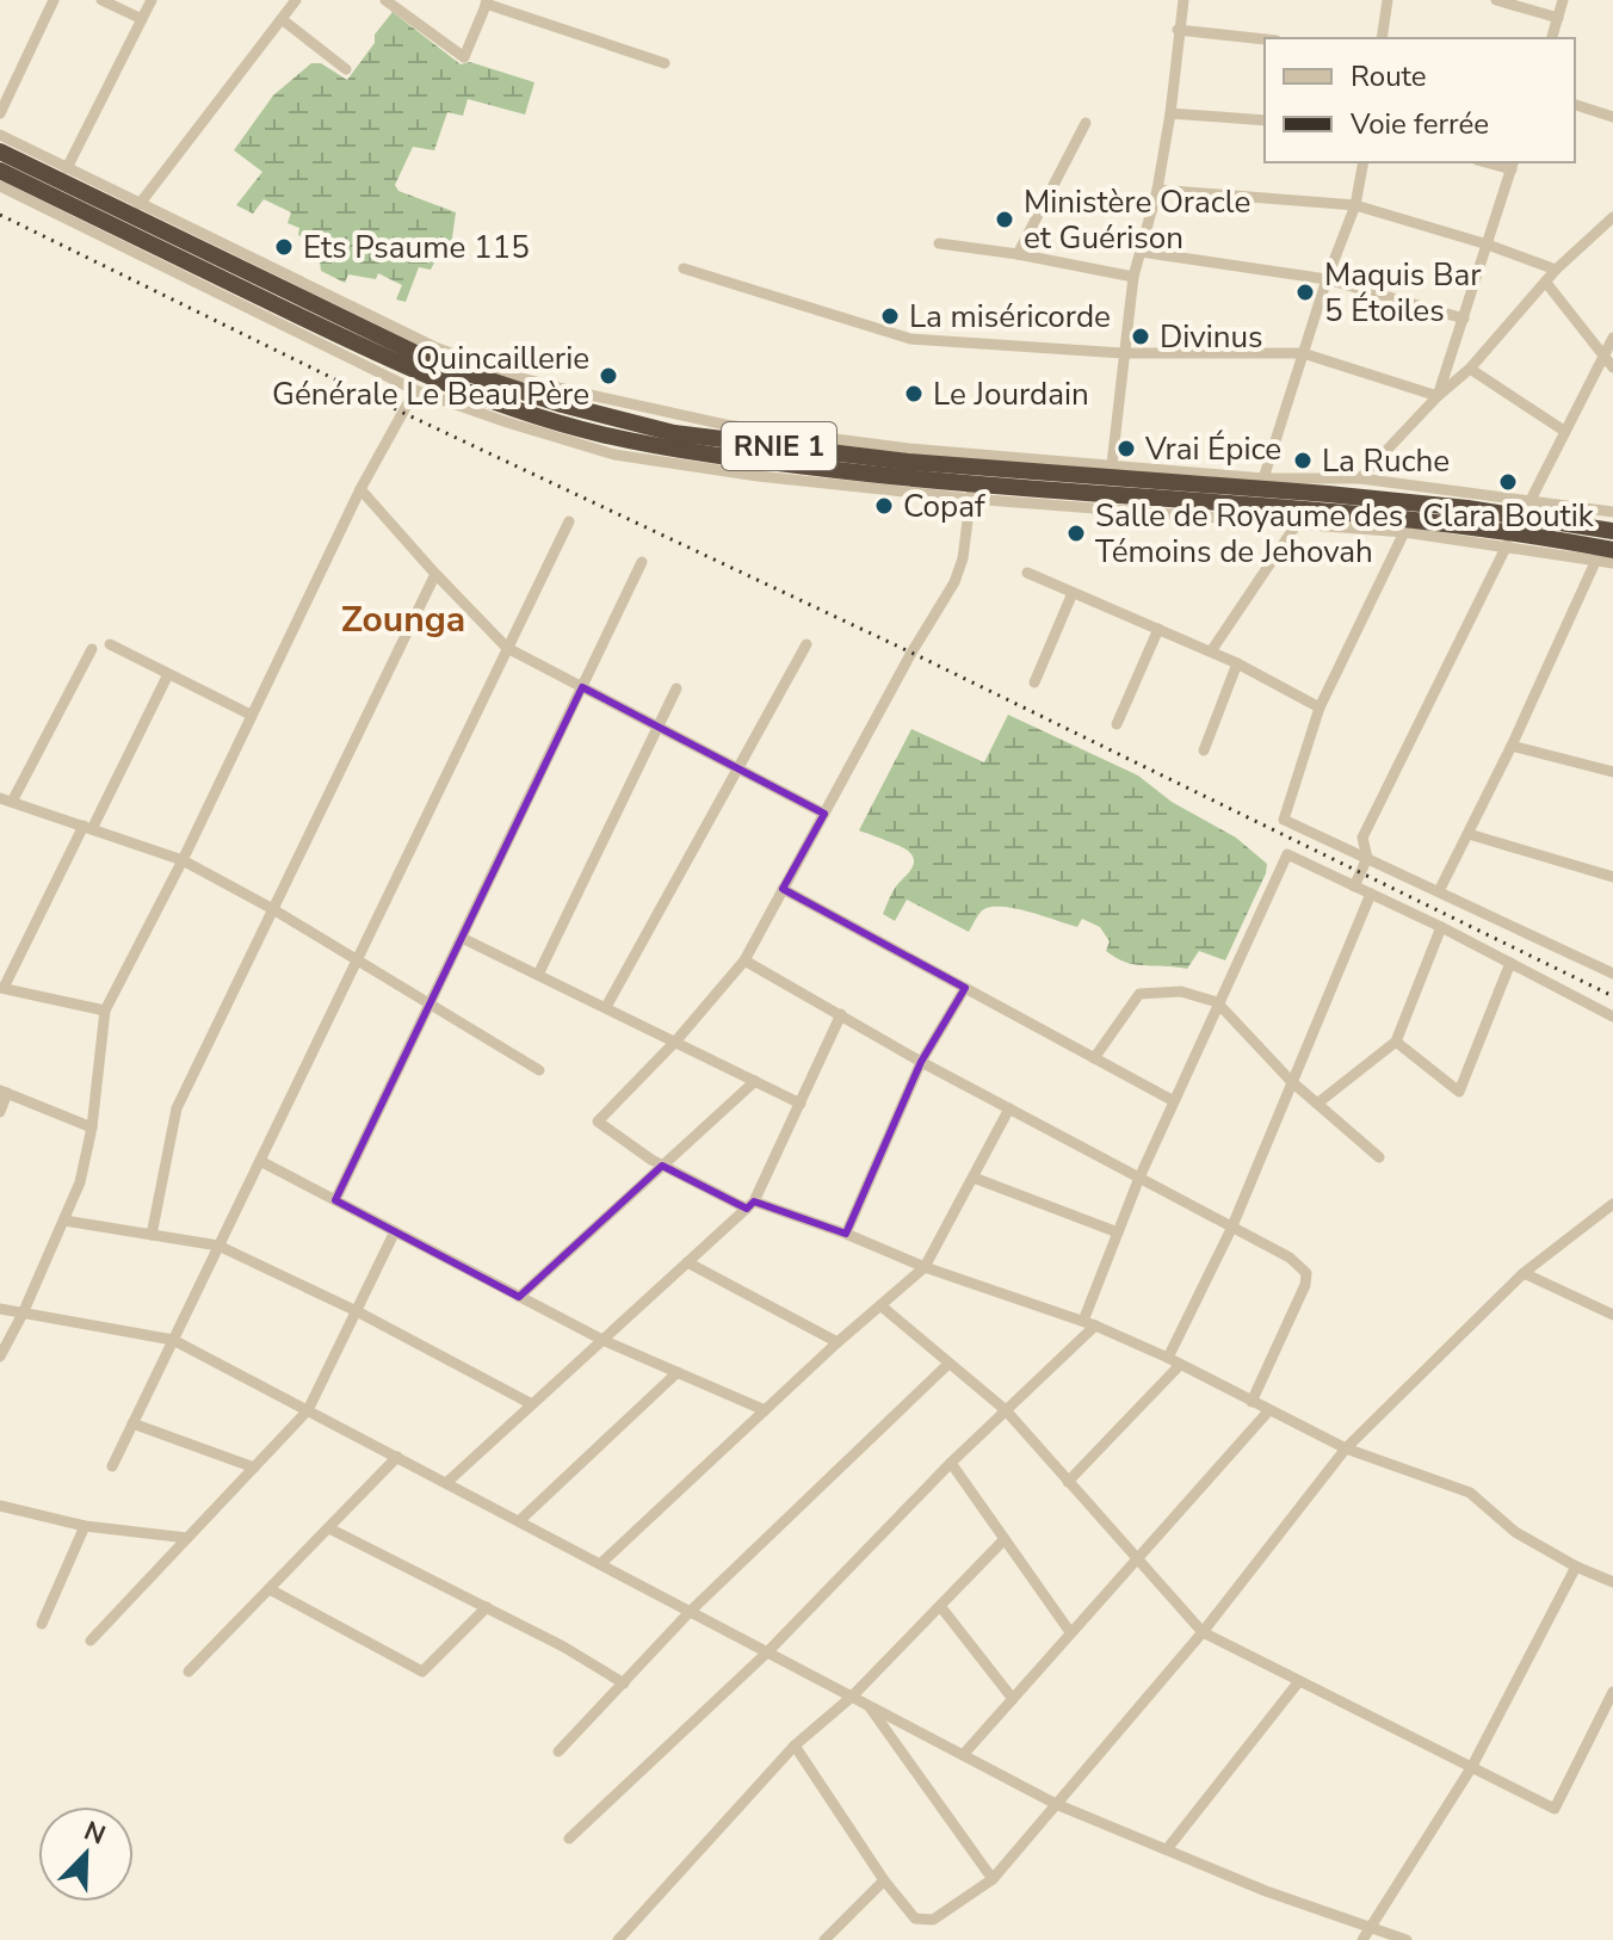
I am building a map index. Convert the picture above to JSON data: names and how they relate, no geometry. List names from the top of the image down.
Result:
{
  "streets": {
    "highway": ["RNIE 1"]
  },
  "districts": ["Zounga"],
  "places": [
    "Ministère Oracle et Guérison",
    "Ets Psaume 115",
    "Maquis Bar 5 Étoiles",
    "La miséricorde",
    "Divinus",
    "Quincaillerie Générale Le Beau Père",
    "Le Jourdain",
    "Vrai Épice",
    "La Ruche",
    "Clara Boutik",
    "Copaf",
    "Salle de Royaume des Témoins de Jehovah"
  ],
  "legend": ["Route", "Voie ferrée"],
  "north": "top right"
}
